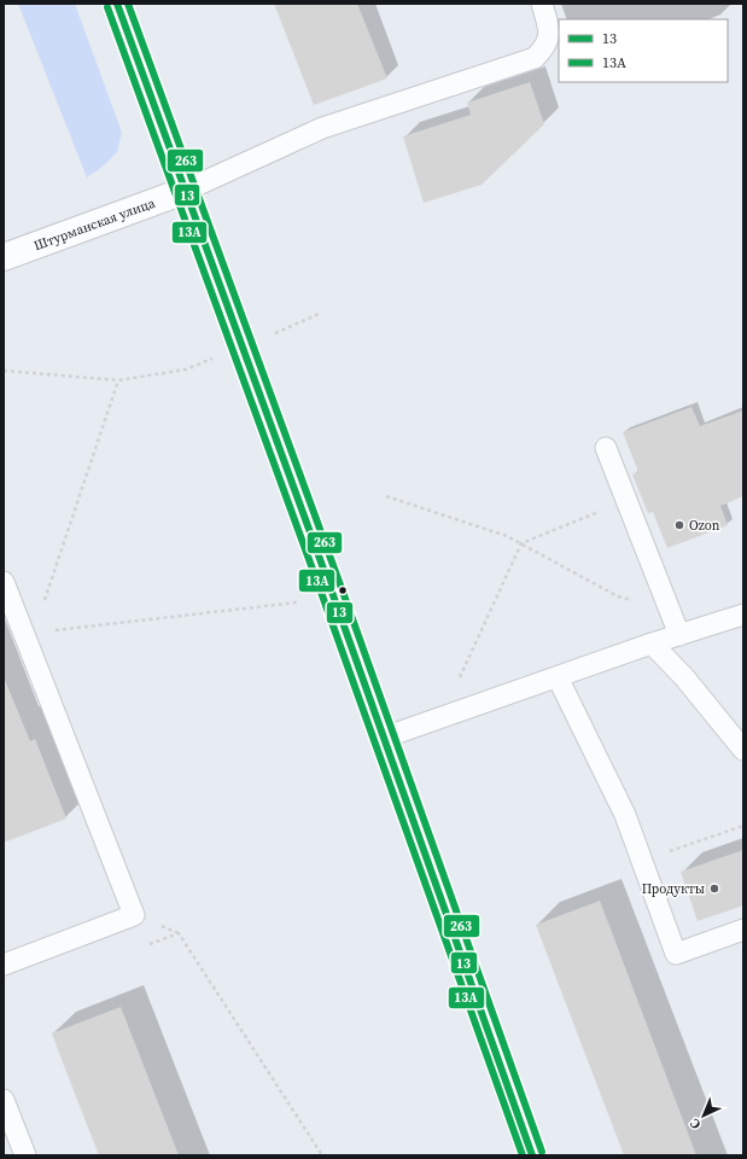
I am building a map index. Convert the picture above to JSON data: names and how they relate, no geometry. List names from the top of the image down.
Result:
{
  "streets": {
    "street": ["Штурманская улица"]
  },
  "places": ["Ozon", "Продукты"],
  "lines": ["transit line 13", "transit line 263", "transit line 13А"],
  "legend": ["13", "13А"],
  "north": "bottom left"
}
